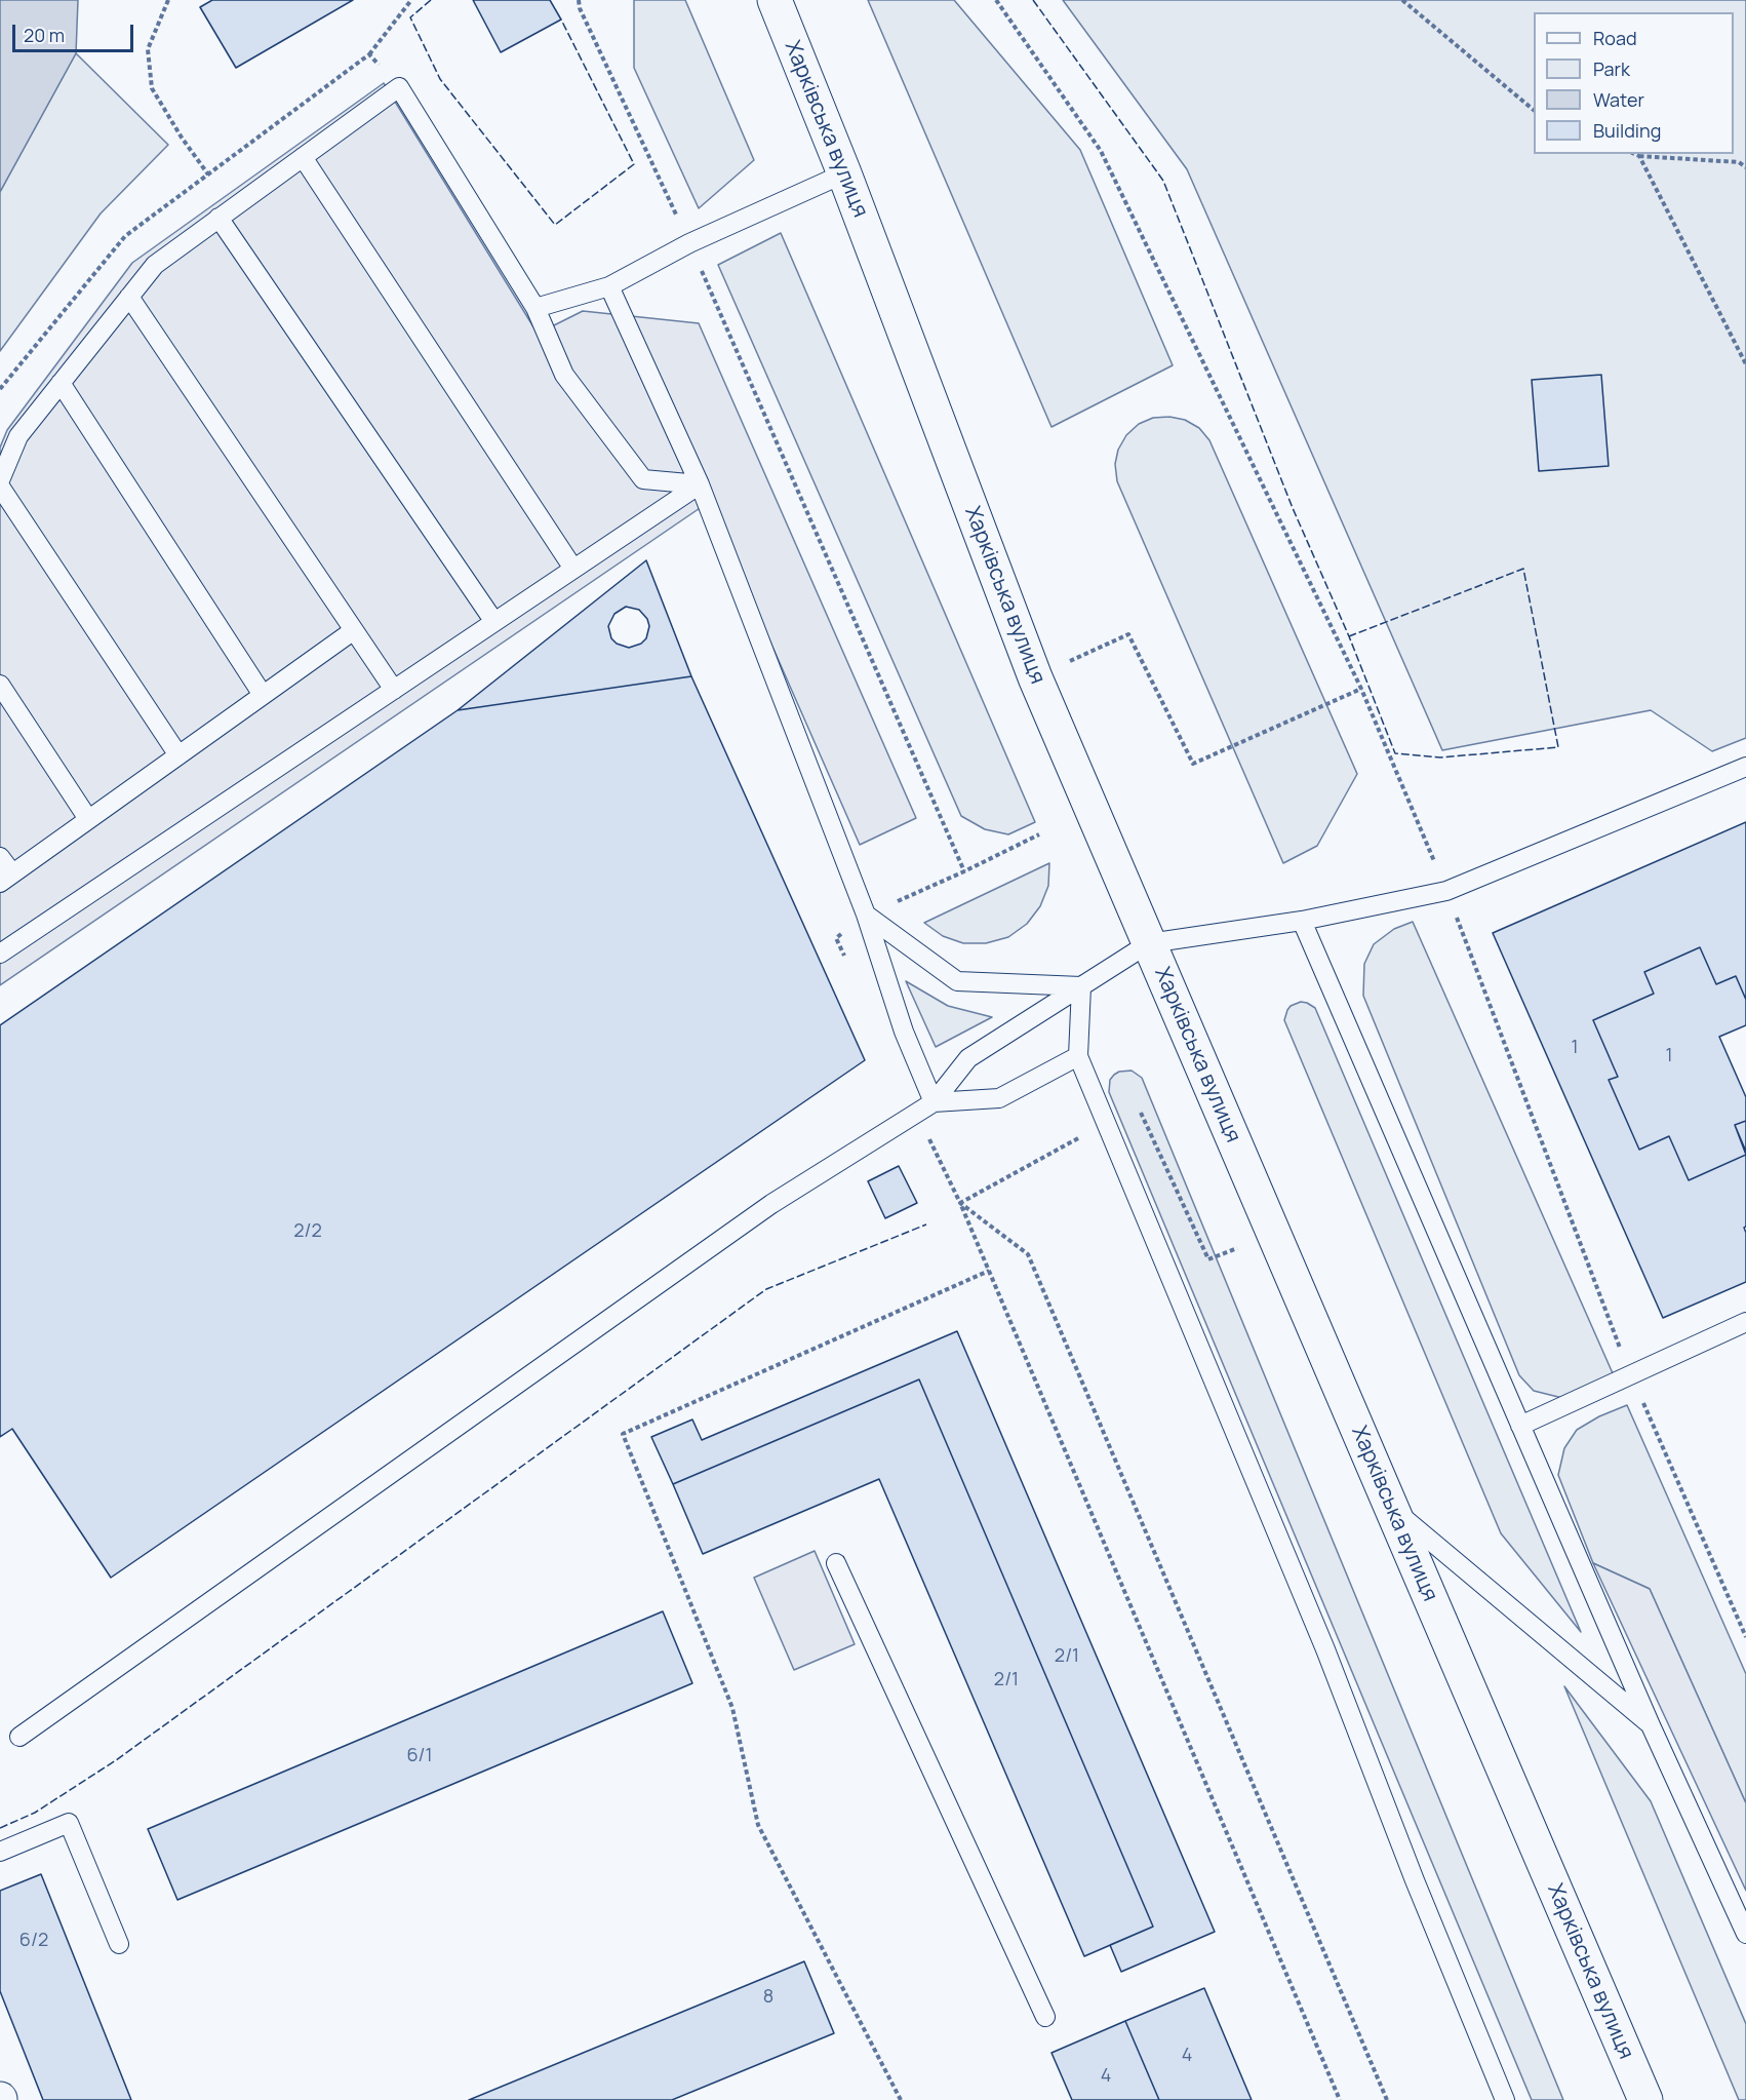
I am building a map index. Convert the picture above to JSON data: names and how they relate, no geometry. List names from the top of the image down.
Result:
{
  "streets": {
    "main road": ["Харківська вулиця"]
  },
  "house_numbers": [
    "1",
    "1",
    "2/2",
    "2/1",
    "2/1",
    "6/1",
    "6/2",
    "8",
    "4",
    "4"
  ],
  "legend": [
    "Road",
    "Park",
    "Water",
    "Building"
  ],
  "scale_bar": "20 m"
}
